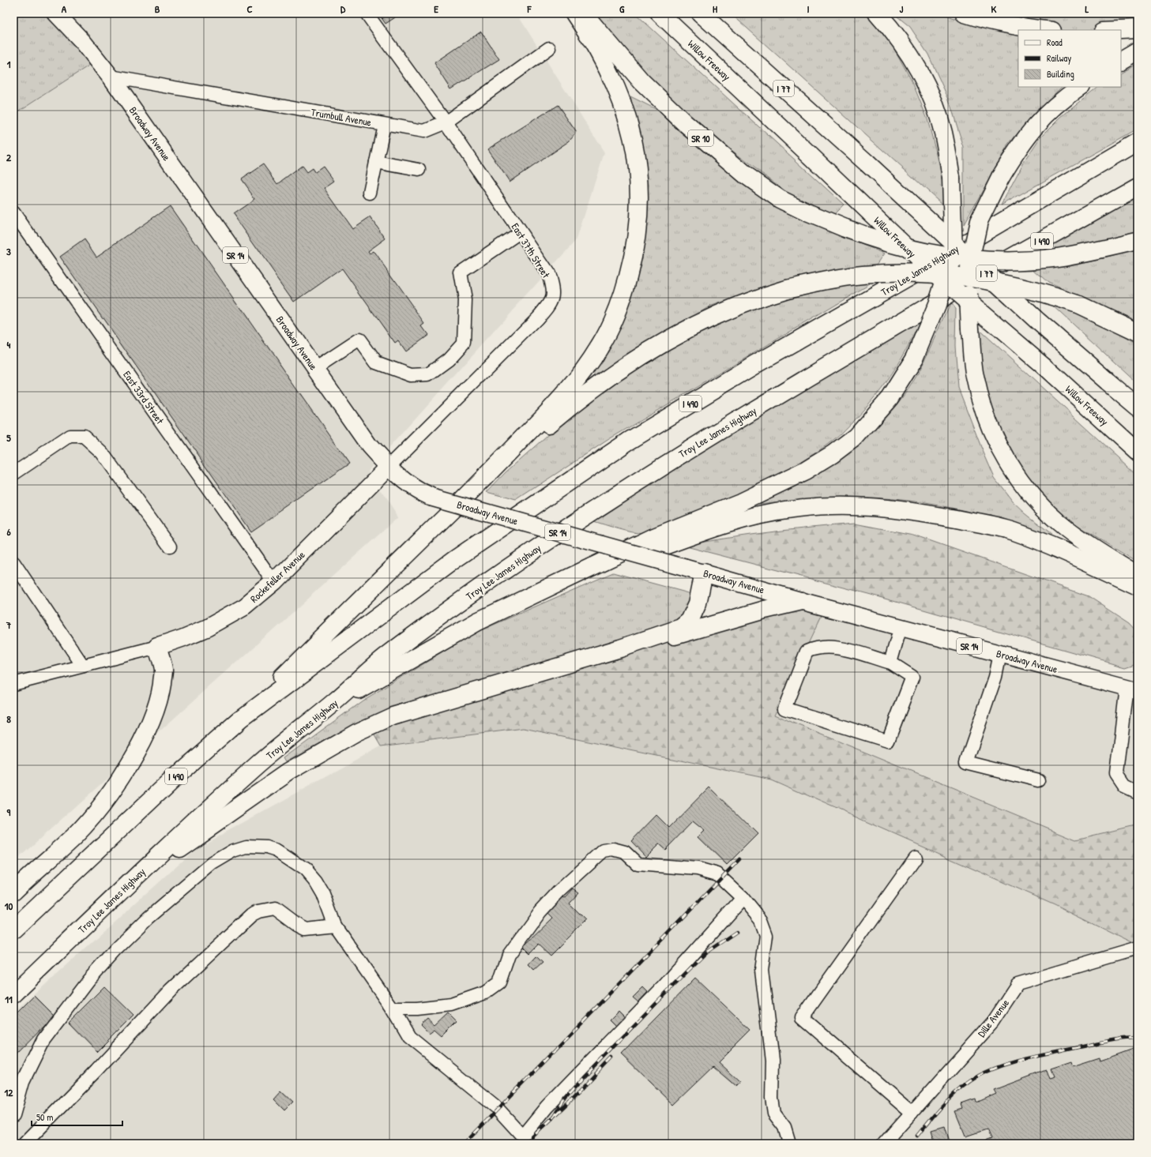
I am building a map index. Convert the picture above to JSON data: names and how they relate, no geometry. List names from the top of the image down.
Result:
{
  "streets": {
    "highway": [
      "Willow Freeway",
      "I 77",
      "SR 10",
      "I 490",
      "Troy Lee James Highway"
    ],
    "main road": ["Broadway Avenue", "SR 14", "Rockefeller Avenue"],
    "street": [
      "Trumbull Avenue",
      "East 37th Street",
      "East 33rd Street",
      "Dille Avenue"
    ]
  },
  "crossings": [
    ["Trumbull Avenue", "Broadway Avenue"],
    ["Trumbull Avenue", "East 37th Street"],
    ["Broadway Avenue", "East 37th Street"],
    ["Broadway Avenue", "Rockefeller Avenue"],
    ["East 37th Street", "Rockefeller Avenue"],
    ["East 33rd Street", "Rockefeller Avenue"]
  ],
  "legend": ["Road", "Railway", "Building"],
  "scale_bar": "50 m",
  "grid": {
    "columns": [
      "A",
      "B",
      "C",
      "D",
      "E",
      "F",
      "G",
      "H",
      "I",
      "J",
      "K",
      "L"
    ],
    "rows": [
      "1",
      "2",
      "3",
      "4",
      "5",
      "6",
      "7",
      "8",
      "9",
      "10",
      "11",
      "12"
    ]
  }
}
